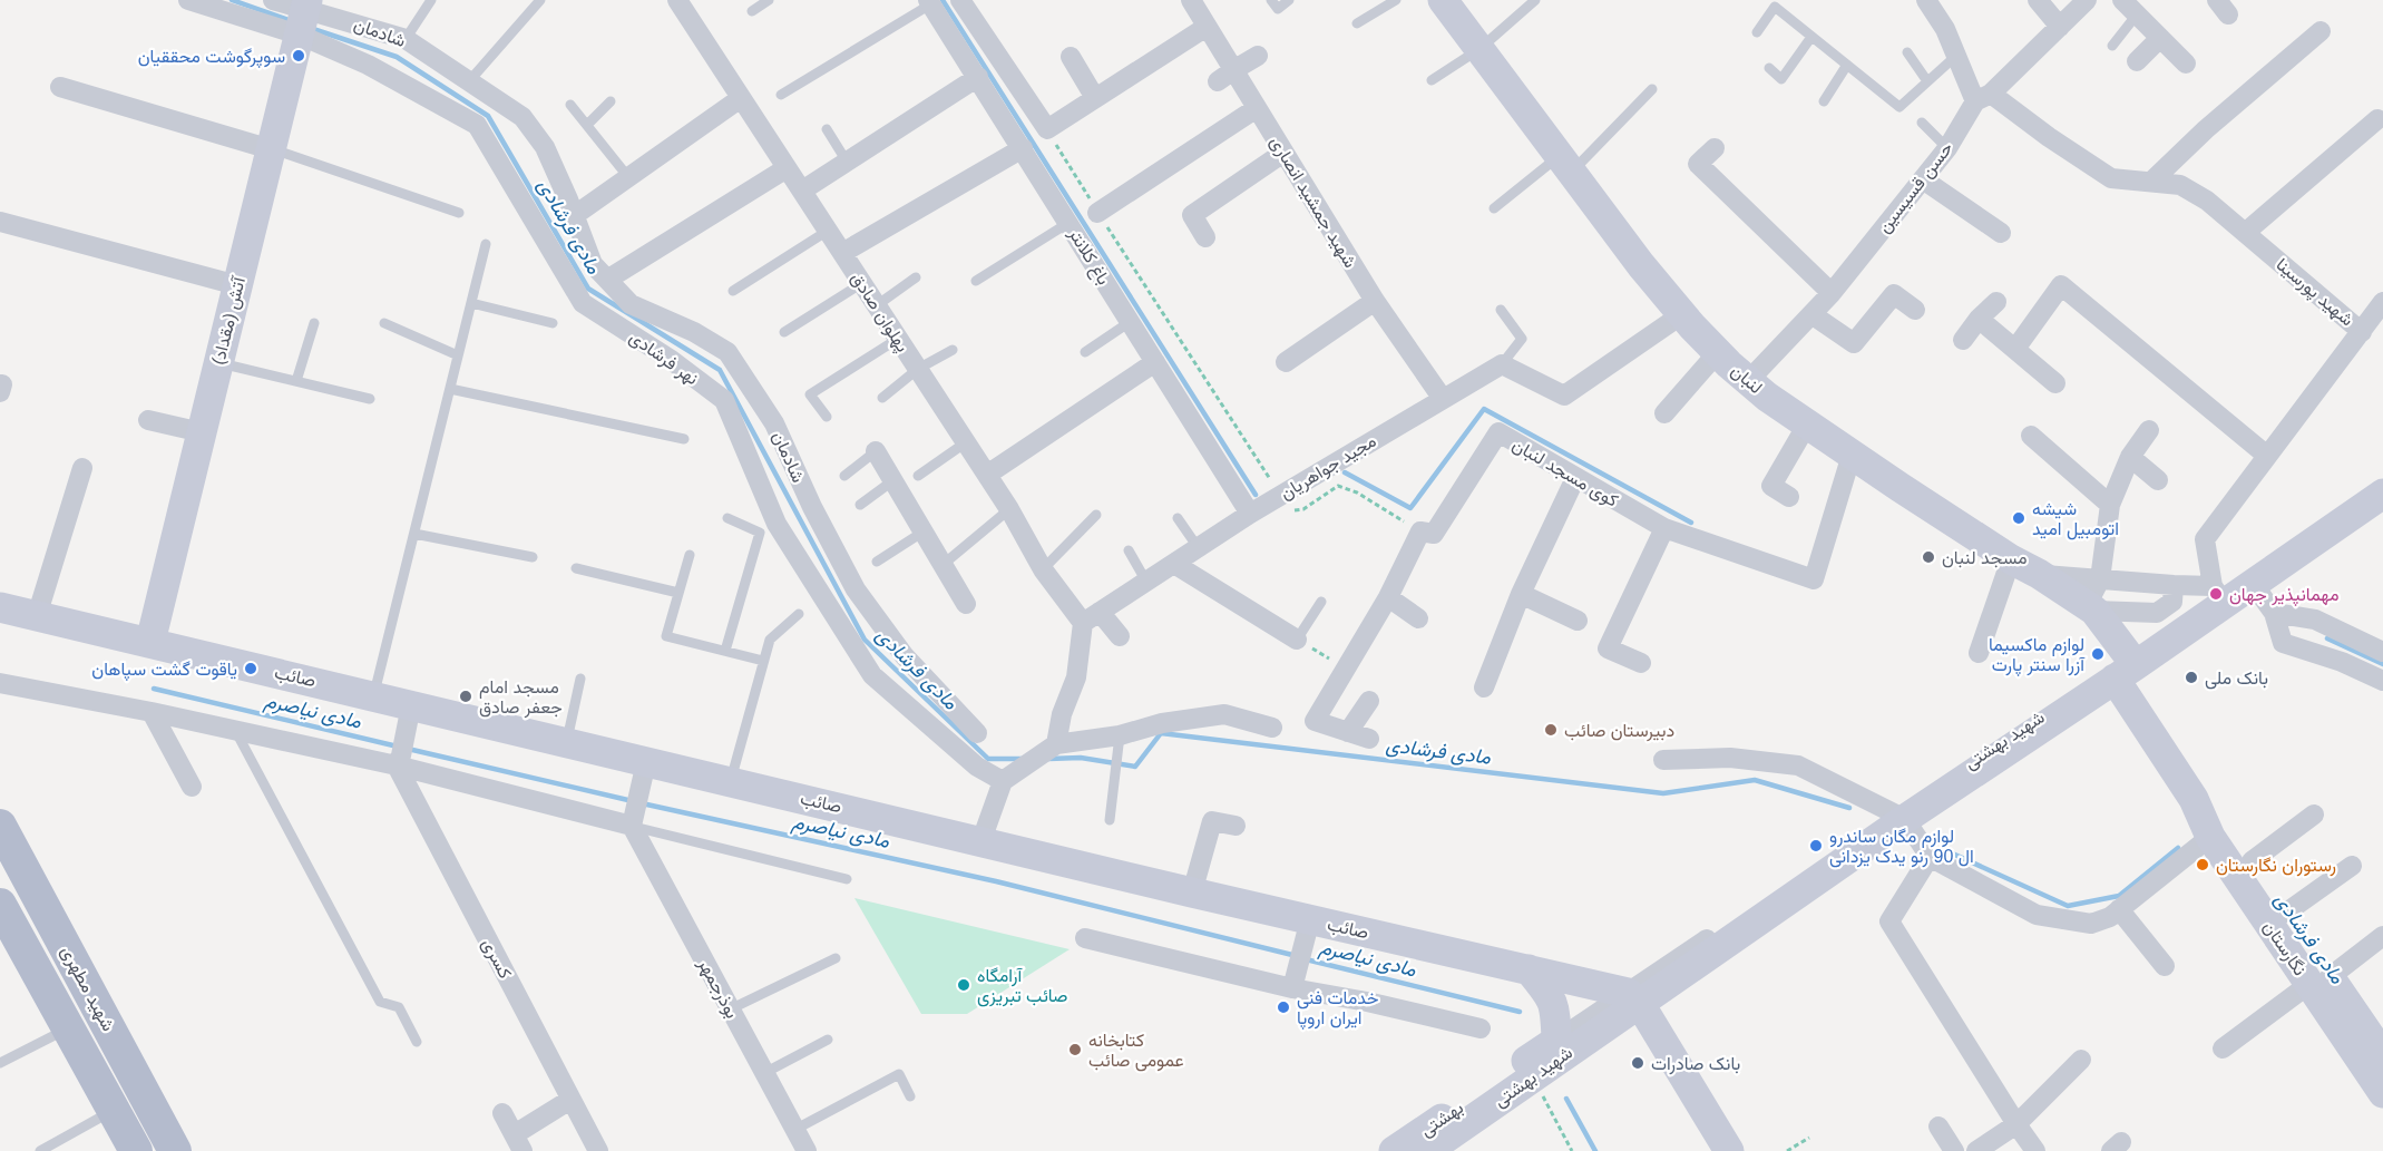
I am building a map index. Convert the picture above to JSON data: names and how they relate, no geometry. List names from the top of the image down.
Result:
{
  "streets": {
    "main road": [
      "آتش (مقداد)",
      "لنبان",
      "صائب",
      "شهید بهشتی",
      "نگارستان",
      "شهید مطهری",
      "بهشتی"
    ],
    "street": [
      "شادمان",
      "حسن قسیسین",
      "شهید جمشید انصاری",
      "باغ کلانتر",
      "شهید پورسینا",
      "پهلوان صادق",
      "نهر فرشادی",
      "مجید جواهریان",
      "کوی مسجد لنبان",
      "کسری",
      "بوذرجمهر"
    ]
  },
  "crossings": [
    ["شادمان", "آتش (مقداد)"],
    ["شادمان", "نهر فرشادی"],
    ["حسن قسیسین", "شهید پورسینا"],
    ["حسن قسیسین", "لنبان"],
    ["شهید جمشید انصاری", "مجید جواهریان"],
    ["باغ کلانتر", "مجید جواهریان"],
    ["شهید پورسینا", "شهید بهشتی"],
    ["پهلوان صادق", "مجید جواهریان"],
    ["آتش (مقداد)", "نهر فرشادی"],
    ["آتش (مقداد)", "صائب"],
    ["لنبان", "کوی مسجد لنبان"],
    ["لنبان", "شهید بهشتی"],
    ["لنبان", "نگارستان"],
    ["صائب", "شهید بهشتی"],
    ["شهید بهشتی", "نگارستان"]
  ],
  "water": ["مادی فرشادی", "مادی نیاصرم"],
  "places": [
    "سوپرگوشت محققیان",
    "شیشه اتومبیل امید",
    "مسجد لنبان",
    "مهمانپذیر جهان",
    "لوازم ماکسیما آزرا سنتر پارت",
    "یاقوت گشت سپاهان",
    "بانک ملی",
    "مسجد امام جعفر صادق",
    "دبیرستان صائب",
    "لوازم مگان ساندرو ال 90 رنو یدک یزدانی",
    "رستوران نگارستان",
    "آرامگاه صائب تبریزی",
    "خدمات فنی ایران اروپا",
    "کتابخانه عمومی صائب",
    "بانک صادرات"
  ]
}
